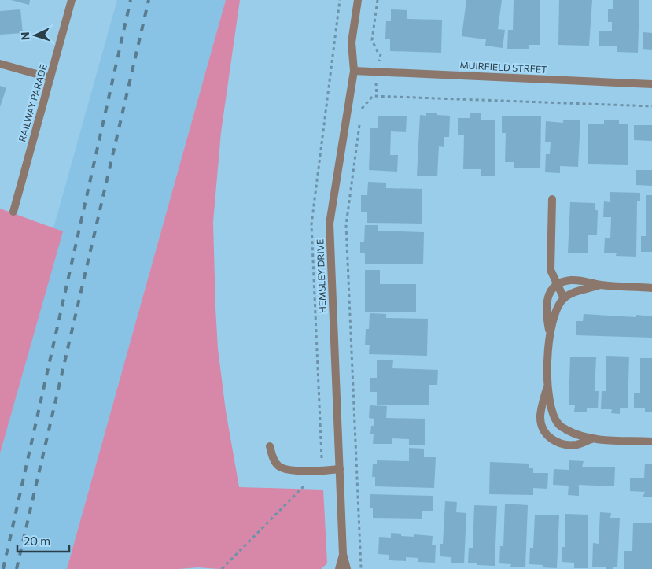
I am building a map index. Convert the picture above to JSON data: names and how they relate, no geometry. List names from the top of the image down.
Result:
{
  "streets": {
    "street": ["MUIRFIELD STREET", "RAILWAY PARADE", "HEMSLEY DRIVE"]
  },
  "crossings": [
    ["MUIRFIELD STREET", "HEMSLEY DRIVE"]
  ],
  "scale_bar": "20 m",
  "north": "left"
}
